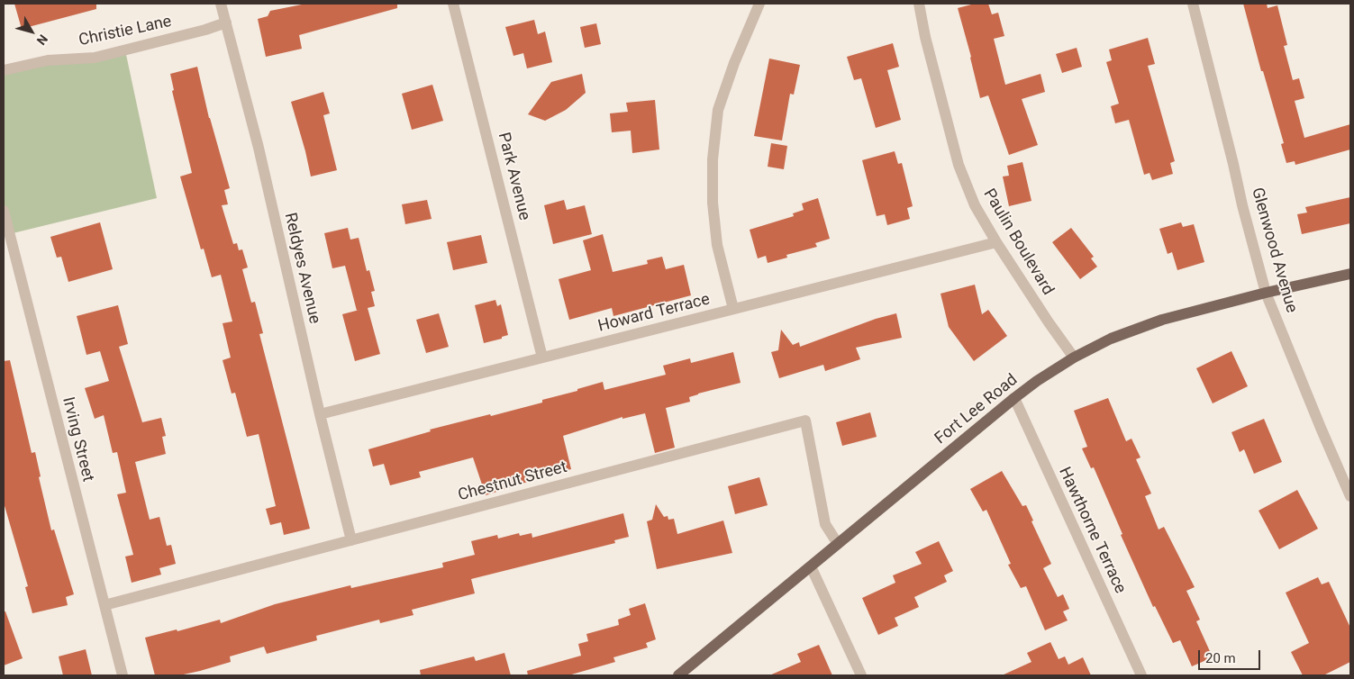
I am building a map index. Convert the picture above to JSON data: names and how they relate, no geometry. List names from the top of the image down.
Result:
{
  "streets": {
    "main road": ["Fort Lee Road"],
    "street": [
      "Christie Lane",
      "Park Avenue",
      "Paulin Boulevard",
      "Glenwood Avenue",
      "Reldyes Avenue",
      "Howard Terrace",
      "Irving Street",
      "Chestnut Street",
      "Hawthorne Terrace"
    ]
  },
  "crossings": [
    ["Christie Lane", "Reldyes Avenue"],
    ["Park Avenue", "Howard Terrace"],
    ["Paulin Boulevard", "Howard Terrace"],
    ["Paulin Boulevard", "Fort Lee Road"],
    ["Glenwood Avenue", "Fort Lee Road"],
    ["Reldyes Avenue", "Howard Terrace"],
    ["Reldyes Avenue", "Chestnut Street"],
    ["Fort Lee Road", "Chestnut Street"],
    ["Fort Lee Road", "Hawthorne Terrace"],
    ["Irving Street", "Chestnut Street"]
  ],
  "scale_bar": "20 m",
  "north": "bottom right"
}
